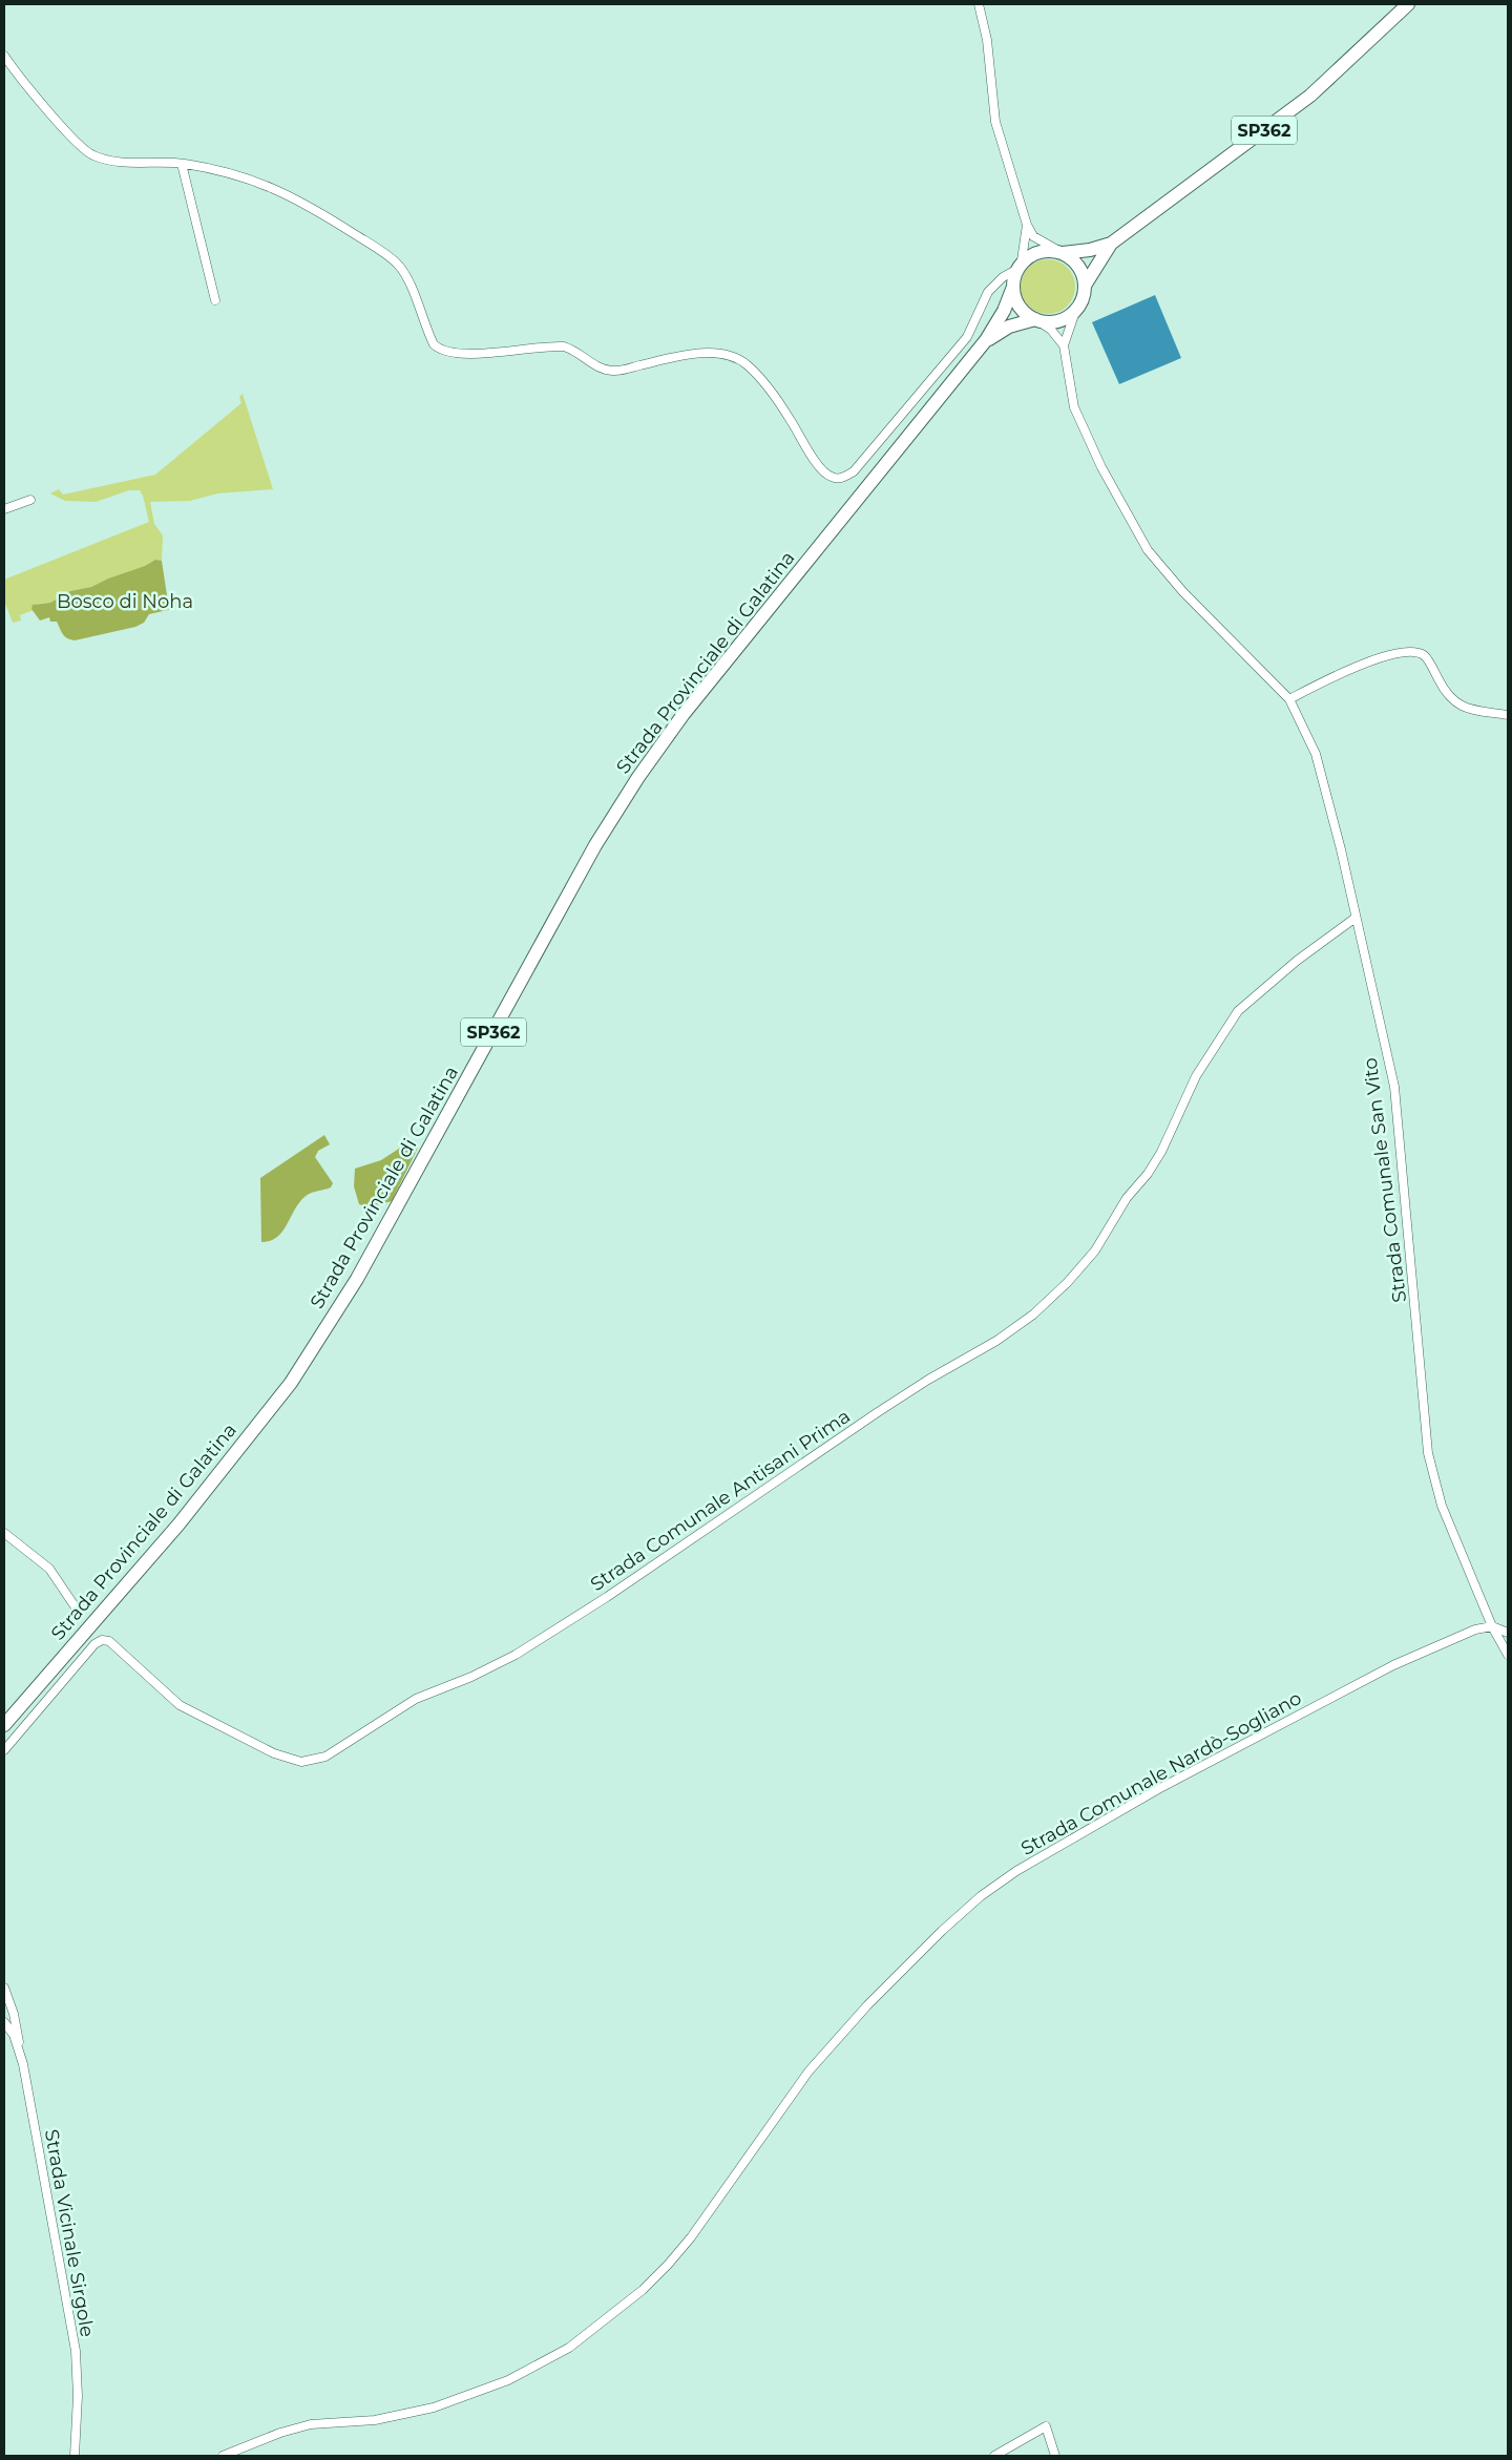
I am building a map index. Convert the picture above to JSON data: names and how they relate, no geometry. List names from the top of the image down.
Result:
{
  "streets": {
    "main road": ["SP362", "Strada Provinciale di Galatina"],
    "street": [
      "Strada Comunale San Vito",
      "Strada Comunale Antisani Prima",
      "Strada Comunale Nardò-Sogliano",
      "Strada Vicinale Sirgole"
    ]
  },
  "crossings": [
    ["SP362", "Strada Provinciale di Galatina"],
    ["Strada Comunale San Vito", "Strada Comunale Antisani Prima"],
    ["Strada Comunale San Vito", "Strada Comunale Nardò-Sogliano"]
  ],
  "parks": ["Bosco di Noha"]
}
